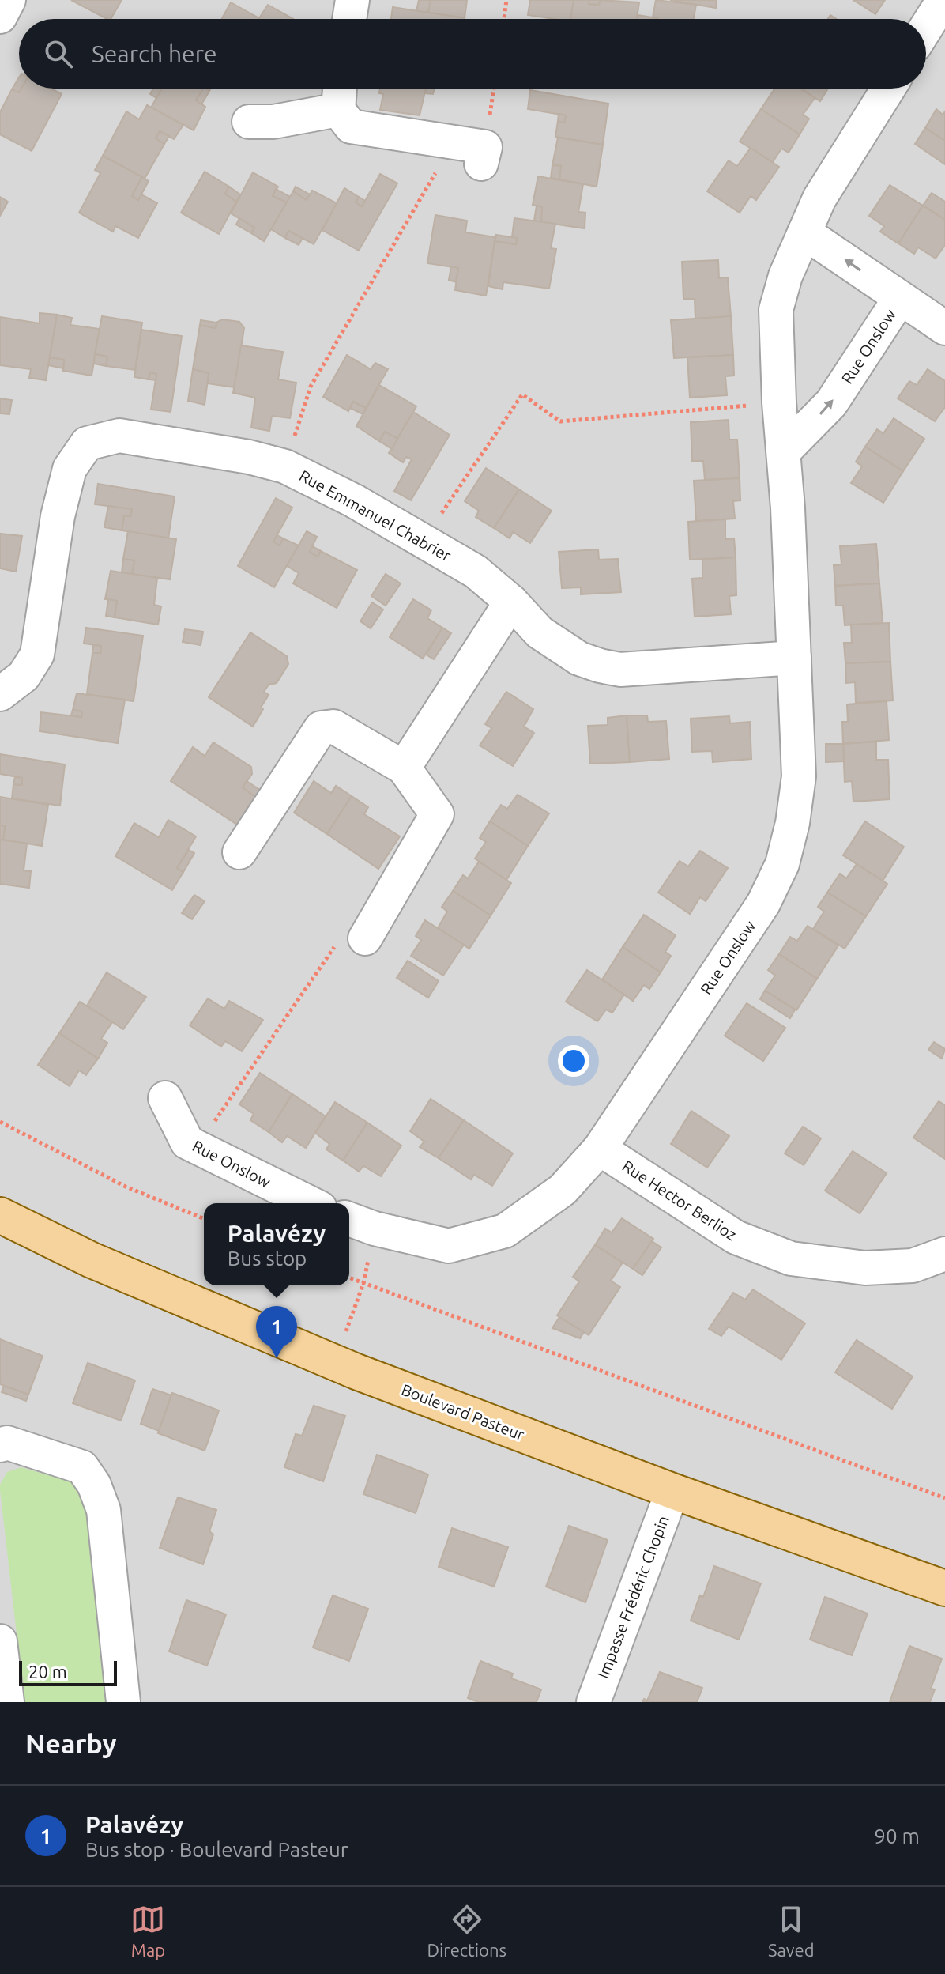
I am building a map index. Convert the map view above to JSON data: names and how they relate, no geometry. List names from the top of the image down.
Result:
{
  "streets": {
    "main road": ["Boulevard Pasteur"],
    "street": [
      "Rue Onslow",
      "Rue Emmanuel Chabrier",
      "Rue Hector Berlioz",
      "Impasse Frédéric Chopin"
    ]
  },
  "crossings": [
    ["Rue Onslow", "Rue Emmanuel Chabrier"],
    ["Rue Onslow", "Rue Hector Berlioz"],
    ["Boulevard Pasteur", "Impasse Frédéric Chopin"]
  ],
  "scale_bar": "20 m",
  "page": {
    "search": "Search here",
    "popup": ["Palavézy", "Bus stop"],
    "pins": "1",
    "scale": "20 m",
    "heading": "Nearby",
    "list": [
      {
        "mark": "1",
        "name": "Palavézy",
        "note": "Bus stop · Boulevard Pasteur",
        "value": "90 m"
      }
    ],
    "nav": ["Map", "Directions", "Saved"]
  }
}
